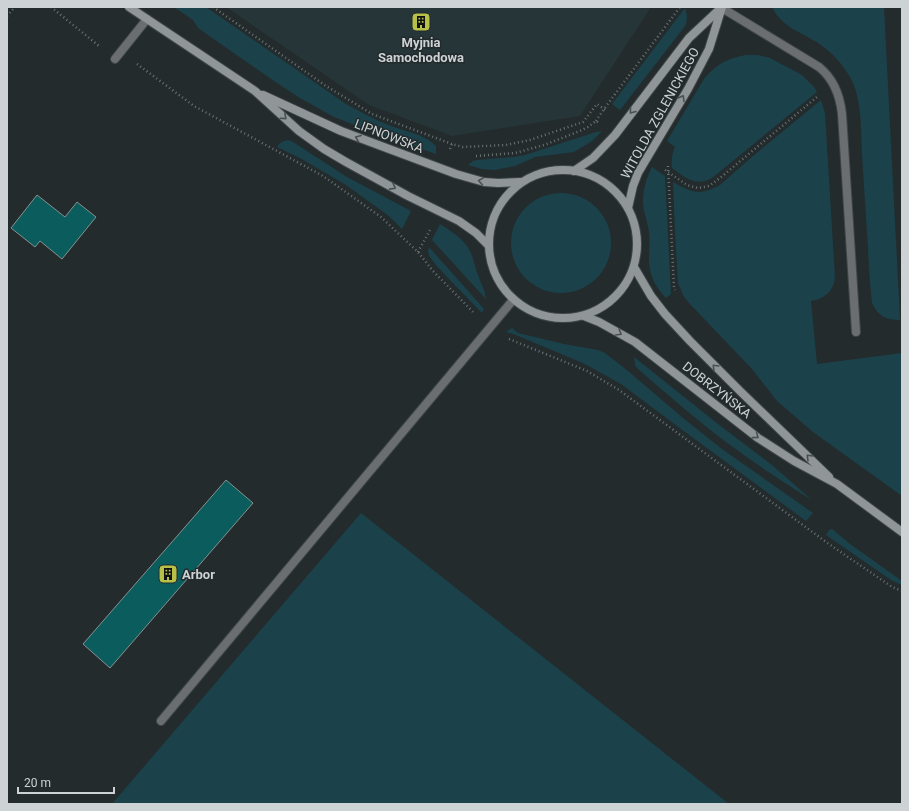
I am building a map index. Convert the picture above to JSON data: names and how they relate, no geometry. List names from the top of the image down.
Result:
{
  "streets": {
    "main road": ["WITOLDA ZGLENICKIEGO", "LIPNOWSKA", "DOBRZYŃSKA"]
  },
  "places": {
    "building": ["Myjnia Samochodowa", "Arbor"]
  },
  "scale_bar": "20 m"
}
